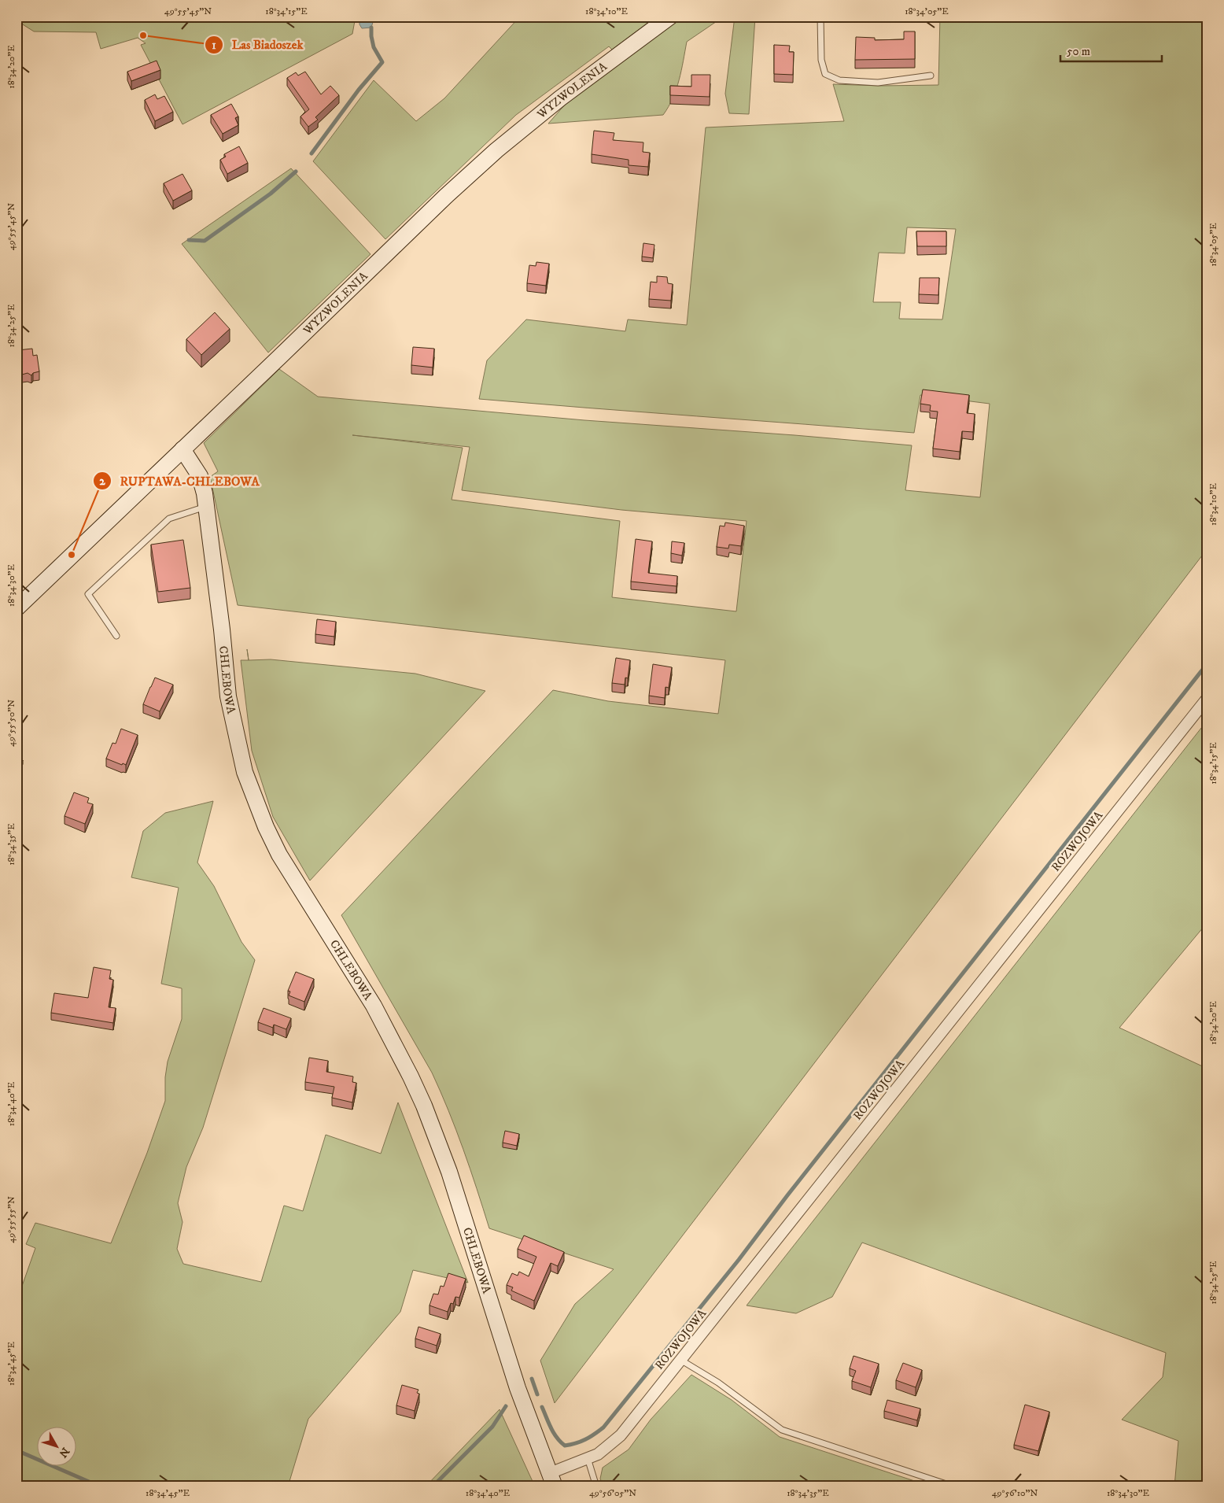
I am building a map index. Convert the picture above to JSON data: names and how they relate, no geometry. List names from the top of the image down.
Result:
{
  "streets": {
    "street": ["WYZWOLENIA", "CHLEBOWA", "ROZWOJOWA"]
  },
  "crossings": [
    ["WYZWOLENIA", "CHLEBOWA"],
    ["CHLEBOWA", "ROZWOJOWA"]
  ],
  "places": ["Las Biadoszek", "RUPTAWA-CHLEBOWA"],
  "scale_bar": "50 m",
  "north": "bottom right",
  "coordinates": [
    "49°55'45\"N",
    "18°34'15\"E",
    "18°34'10\"E",
    "18°34'05\"E",
    "18°34'20\"E",
    "18°34'25\"E",
    "18°34'30\"E",
    "49°55'50\"N",
    "18°34'35\"E",
    "18°34'40\"E",
    "49°55'55\"N",
    "18°34'45\"E",
    "49°56'05\"N",
    "49°56'10\"N"
  ]
}
